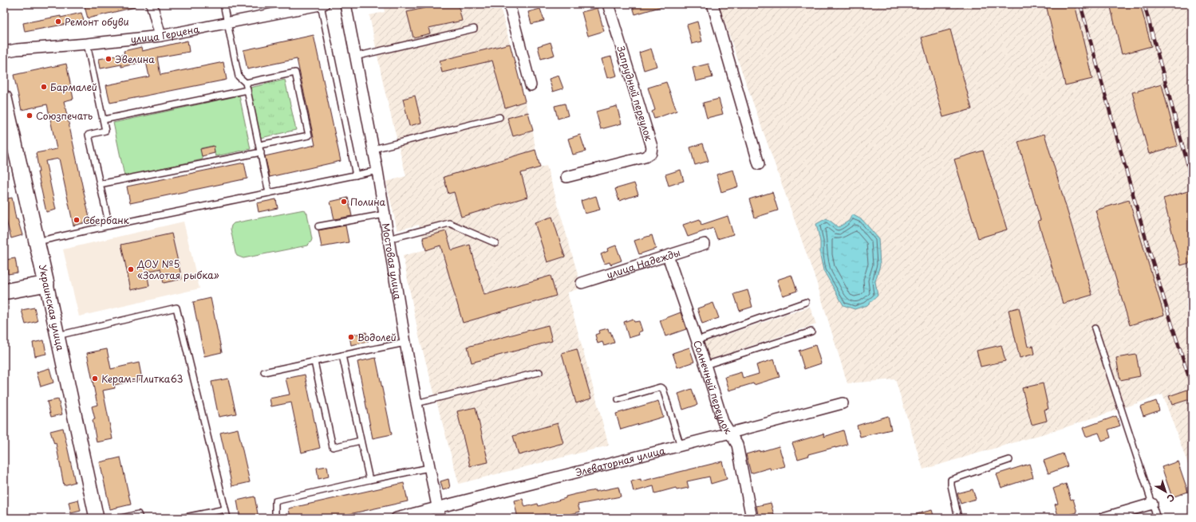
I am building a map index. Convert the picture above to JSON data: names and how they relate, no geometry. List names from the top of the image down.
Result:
{
  "streets": {
    "main road": ["Украинская улица"],
    "street": [
      "улица Герцена",
      "Запрудный переулок",
      "Мостовая улица",
      "улица Надежды",
      "Солнечный переулок",
      "Элеваторная улица"
    ]
  },
  "crossings": [
    ["Мостовая улица", "Элеваторная улица"],
    ["улица Надежды", "Солнечный переулок"],
    ["Солнечный переулок", "Элеваторная улица"]
  ],
  "places": [
    "Ремонт обуви",
    "Эвелина",
    "Бармалей",
    "Союзпечать",
    "Полина",
    "Сбербанк",
    "ДОУ №5 «Золотая рыбка»",
    "Водолей",
    "Керам-Плитка63"
  ],
  "north": "bottom right"
}
